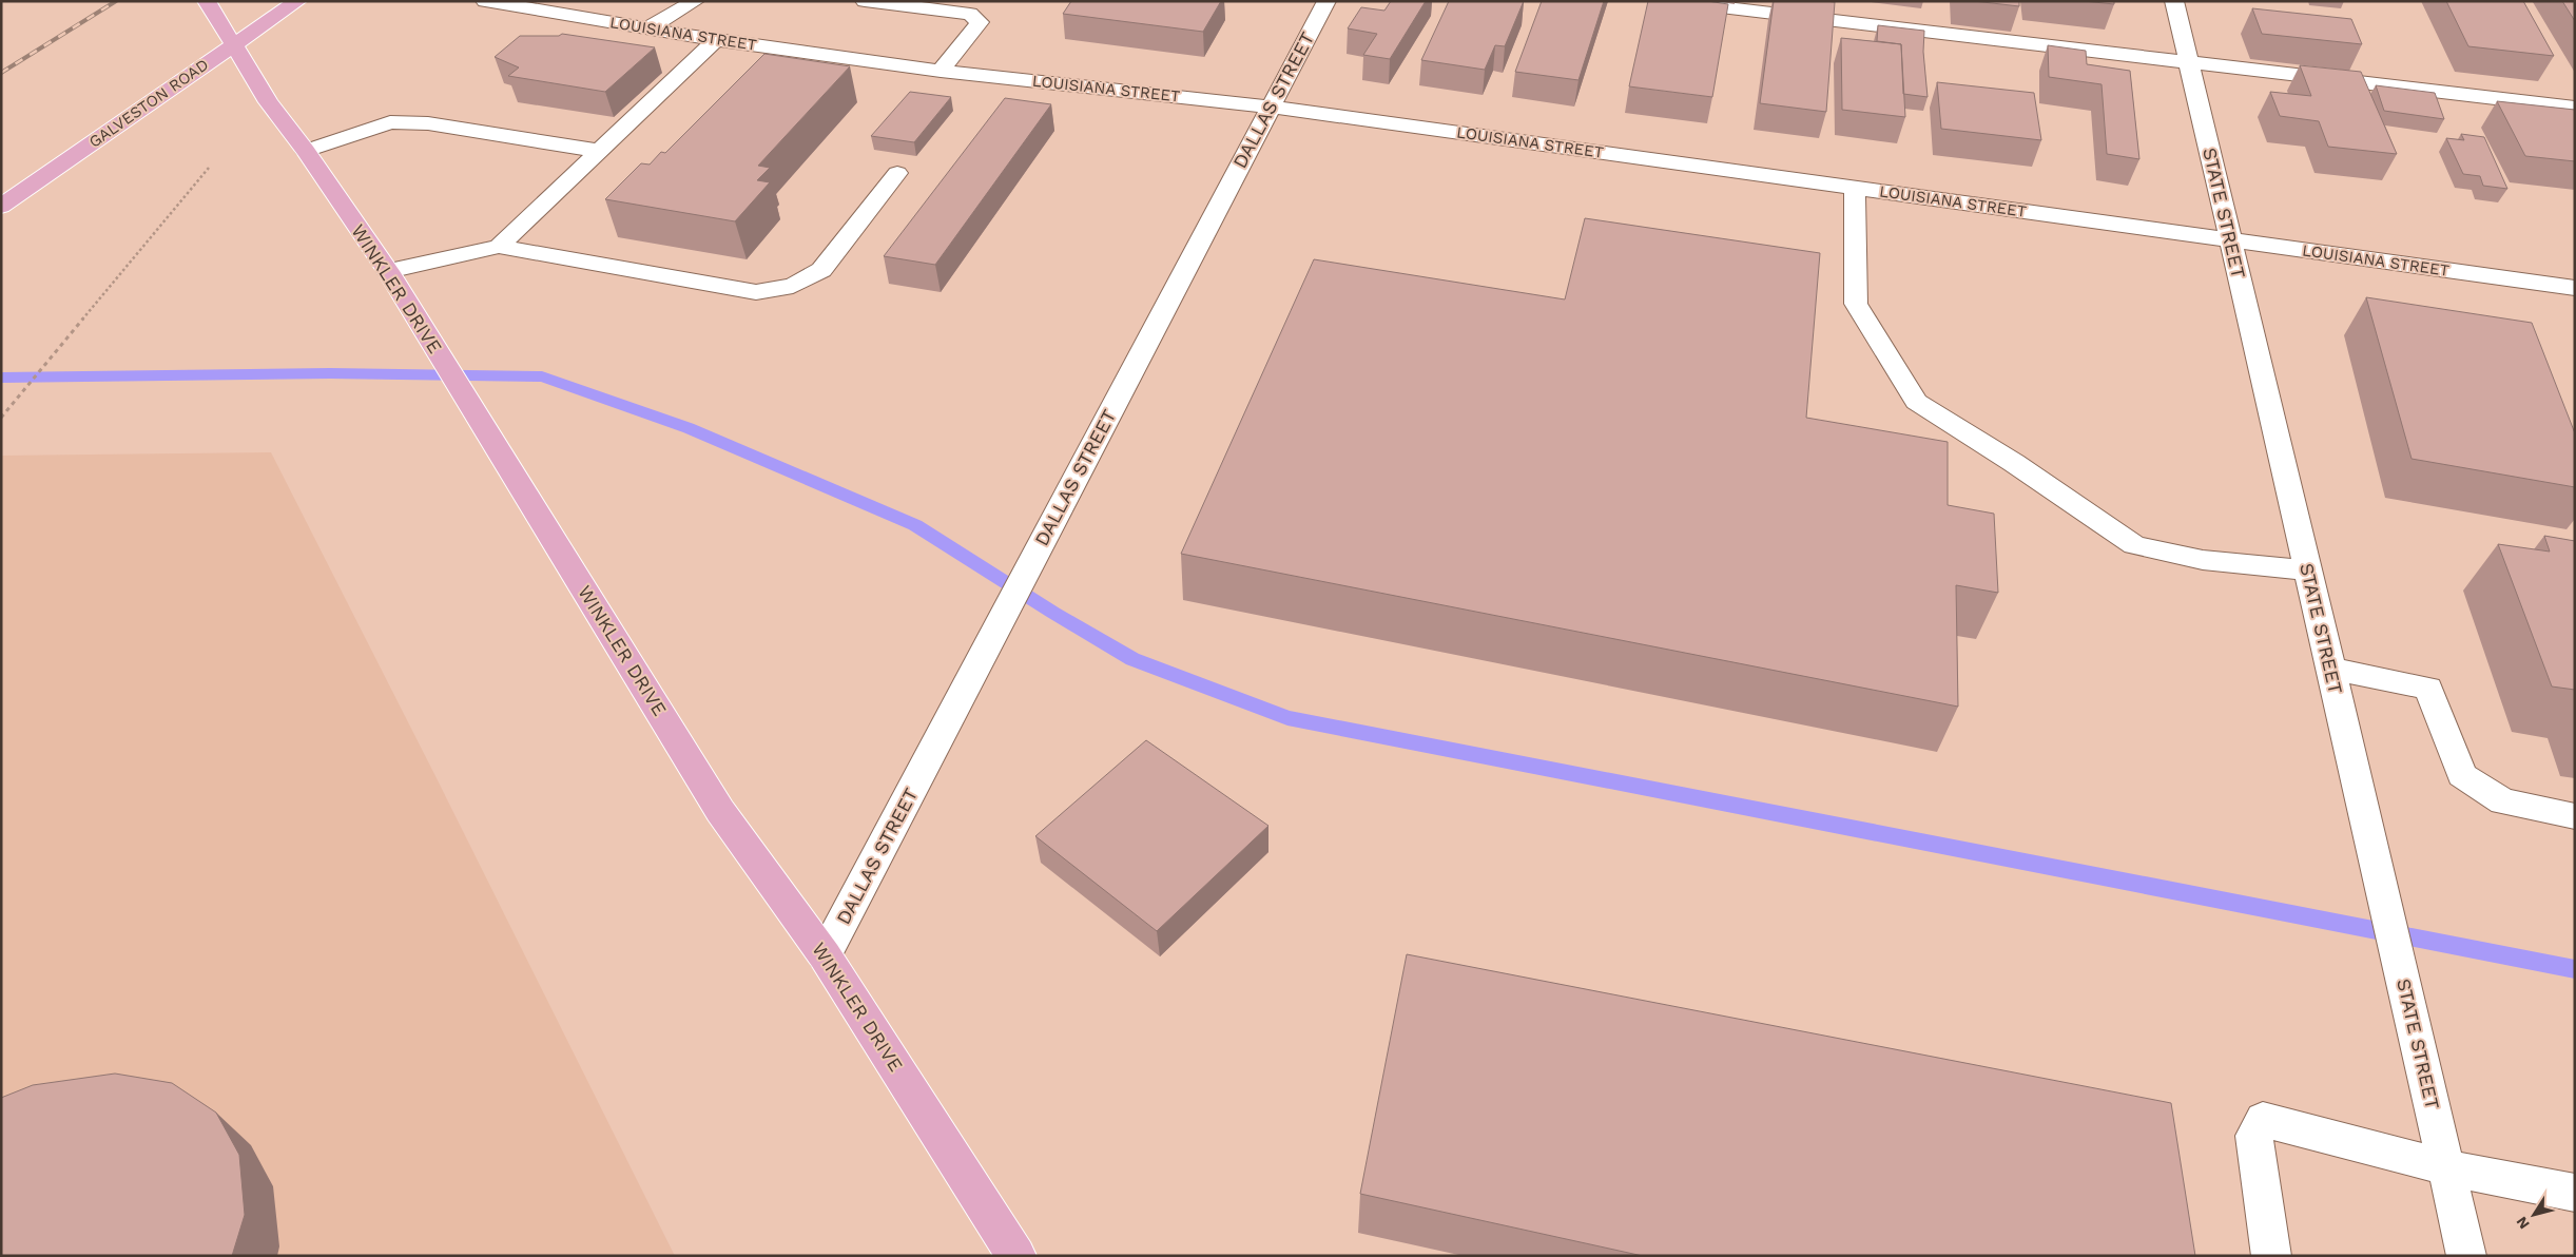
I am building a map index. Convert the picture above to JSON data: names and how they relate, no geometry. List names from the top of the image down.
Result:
{
  "streets": {
    "main road": ["GALVESTON ROAD", "WINKLER DRIVE"],
    "street": ["LOUISIANA STREET", "DALLAS STREET", "STATE STREET"]
  },
  "crossings": [
    ["LOUISIANA STREET", "DALLAS STREET"],
    ["LOUISIANA STREET", "STATE STREET"],
    ["DALLAS STREET", "WINKLER DRIVE"],
    ["GALVESTON ROAD", "WINKLER DRIVE"]
  ],
  "north": "bottom left"
}
